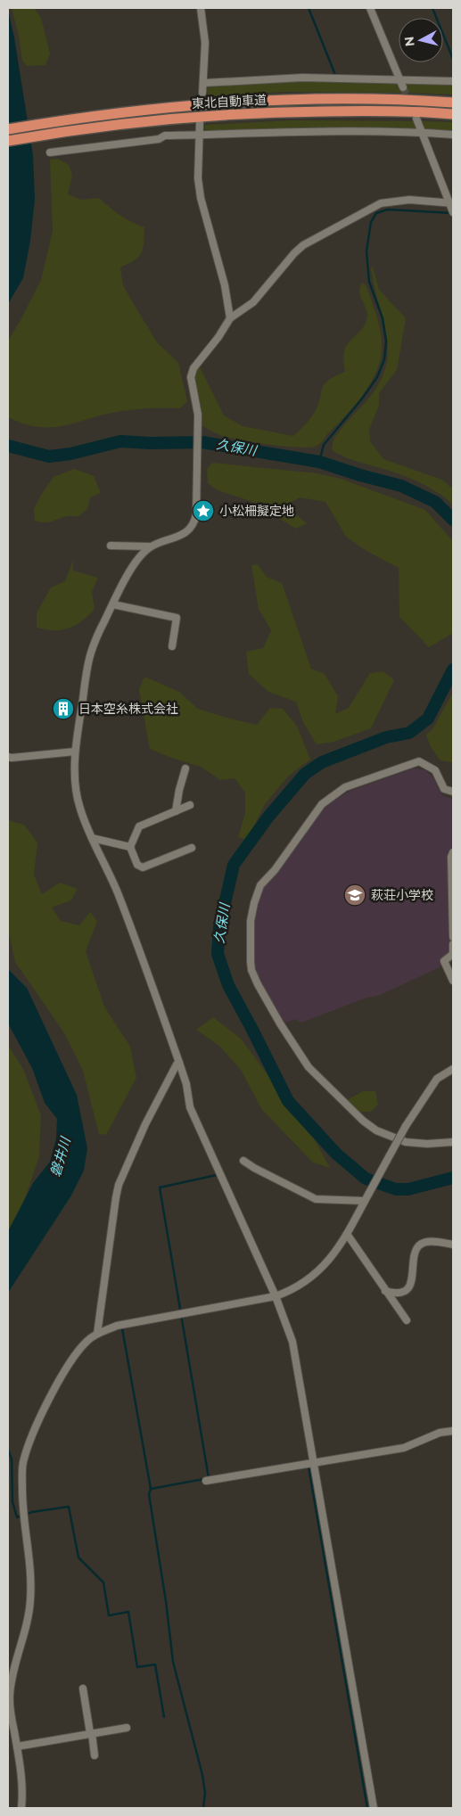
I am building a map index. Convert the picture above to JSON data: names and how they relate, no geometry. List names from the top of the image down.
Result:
{
  "streets": {
    "highway": ["東北自動車道"]
  },
  "water": ["久保川", "磐井川"],
  "places": {
    "place": ["小松柵擬定地"],
    "building": ["日本空糸株式会社"],
    "school or university": ["萩荘小学校"]
  },
  "north": "left"
}
